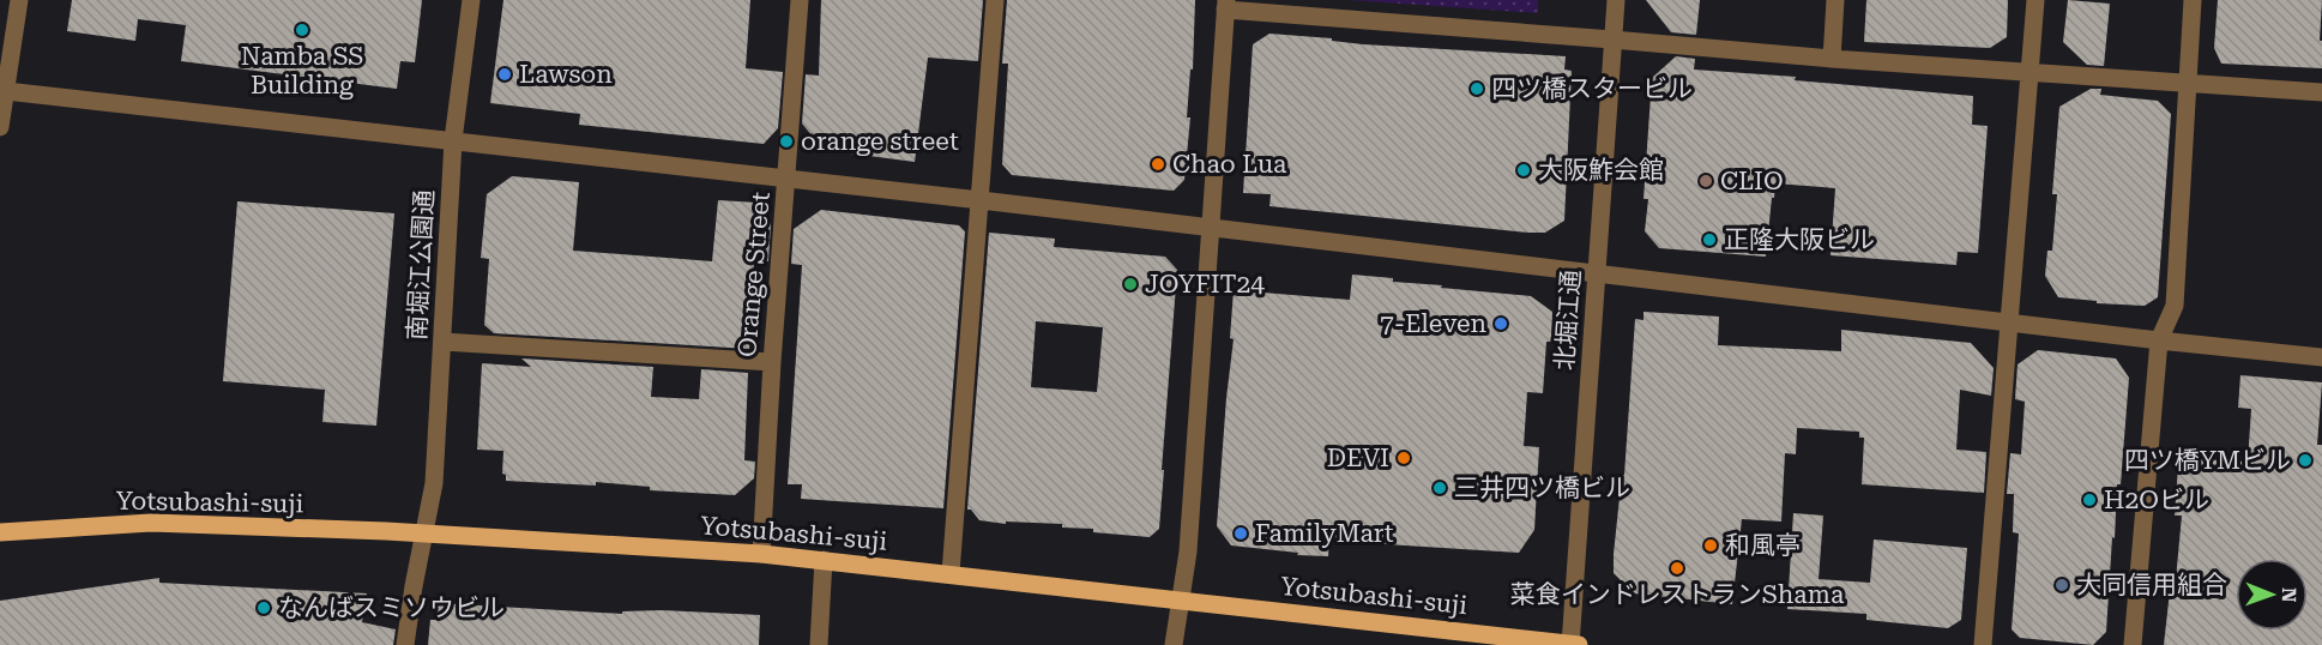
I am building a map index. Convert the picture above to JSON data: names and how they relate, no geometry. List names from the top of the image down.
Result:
{
  "streets": {
    "main road": ["Yotsubashi-suji"],
    "street": ["南堀江公園通", "Orange Street", "北堀江通"]
  },
  "crossings": [
    ["南堀江公園通", "Yotsubashi-suji"],
    ["Orange Street", "Yotsubashi-suji"],
    ["北堀江通", "Yotsubashi-suji"]
  ],
  "places": [
    "Namba SS Building",
    "Lawson",
    "四ツ橋スタービル",
    "orange street",
    "Chao Lua",
    "大阪鮓会館",
    "CLIO",
    "正隆大阪ビル",
    "JOYFIT24",
    "7-Eleven",
    "DEVI",
    "四ツ橋YMビル",
    "三井四ツ橋ビル",
    "H2Oビル",
    "FamilyMart",
    "和風亭",
    "菜食インドレストランShama",
    "大同信用組合",
    "なんばスミソウビル"
  ],
  "north": "right"
}
